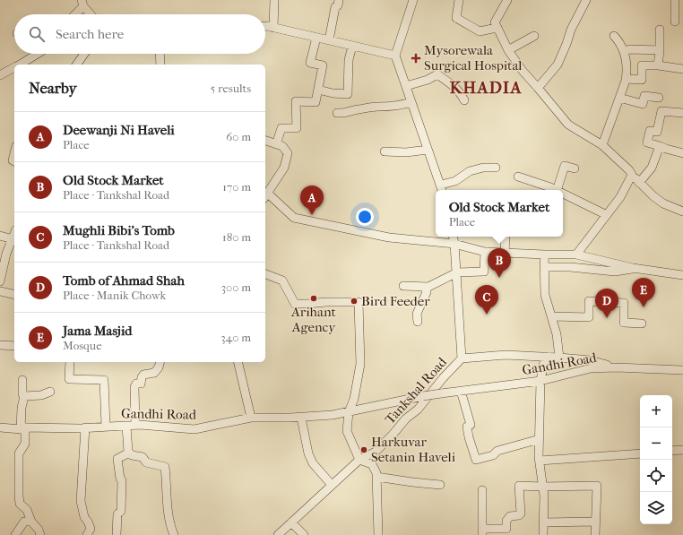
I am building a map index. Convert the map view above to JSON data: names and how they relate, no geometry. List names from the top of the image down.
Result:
{
  "streets": {
    "street": ["Gandhi Road", "Tankshal Road"]
  },
  "districts": ["KHADIA"],
  "places": {
    "health": ["Mysorewala Surgical Hospital"],
    "other": ["Arihant Agency", "Bird Feeder", "Harkuvar Setanin Haveli"]
  },
  "page": {
    "search": "Search here",
    "heading": ["Nearby", "5 results"],
    "list": [
      {
        "mark": "A",
        "name": "Deewanji Ni Haveli",
        "note": "Place",
        "value": "60 m"
      },
      {
        "mark": "B",
        "name": "Old Stock Market",
        "note": "Place · Tankshal Road",
        "value": "170 m"
      },
      {
        "mark": "C",
        "name": "Mughli Bibi's Tomb",
        "note": "Place · Tankshal Road",
        "value": "180 m"
      },
      {
        "mark": "D",
        "name": "Tomb of Ahmad Shah",
        "note": "Place · Manik Chowk",
        "value": "300 m"
      },
      {
        "mark": "E",
        "name": "Jama Masjid",
        "note": "Mosque",
        "value": "340 m"
      }
    ],
    "pins": [
      "A",
      "B",
      "E",
      "C",
      "D"
    ],
    "popup": ["Old Stock Market", "Place"],
    "map_buttons": ["+", "−"]
  }
}
